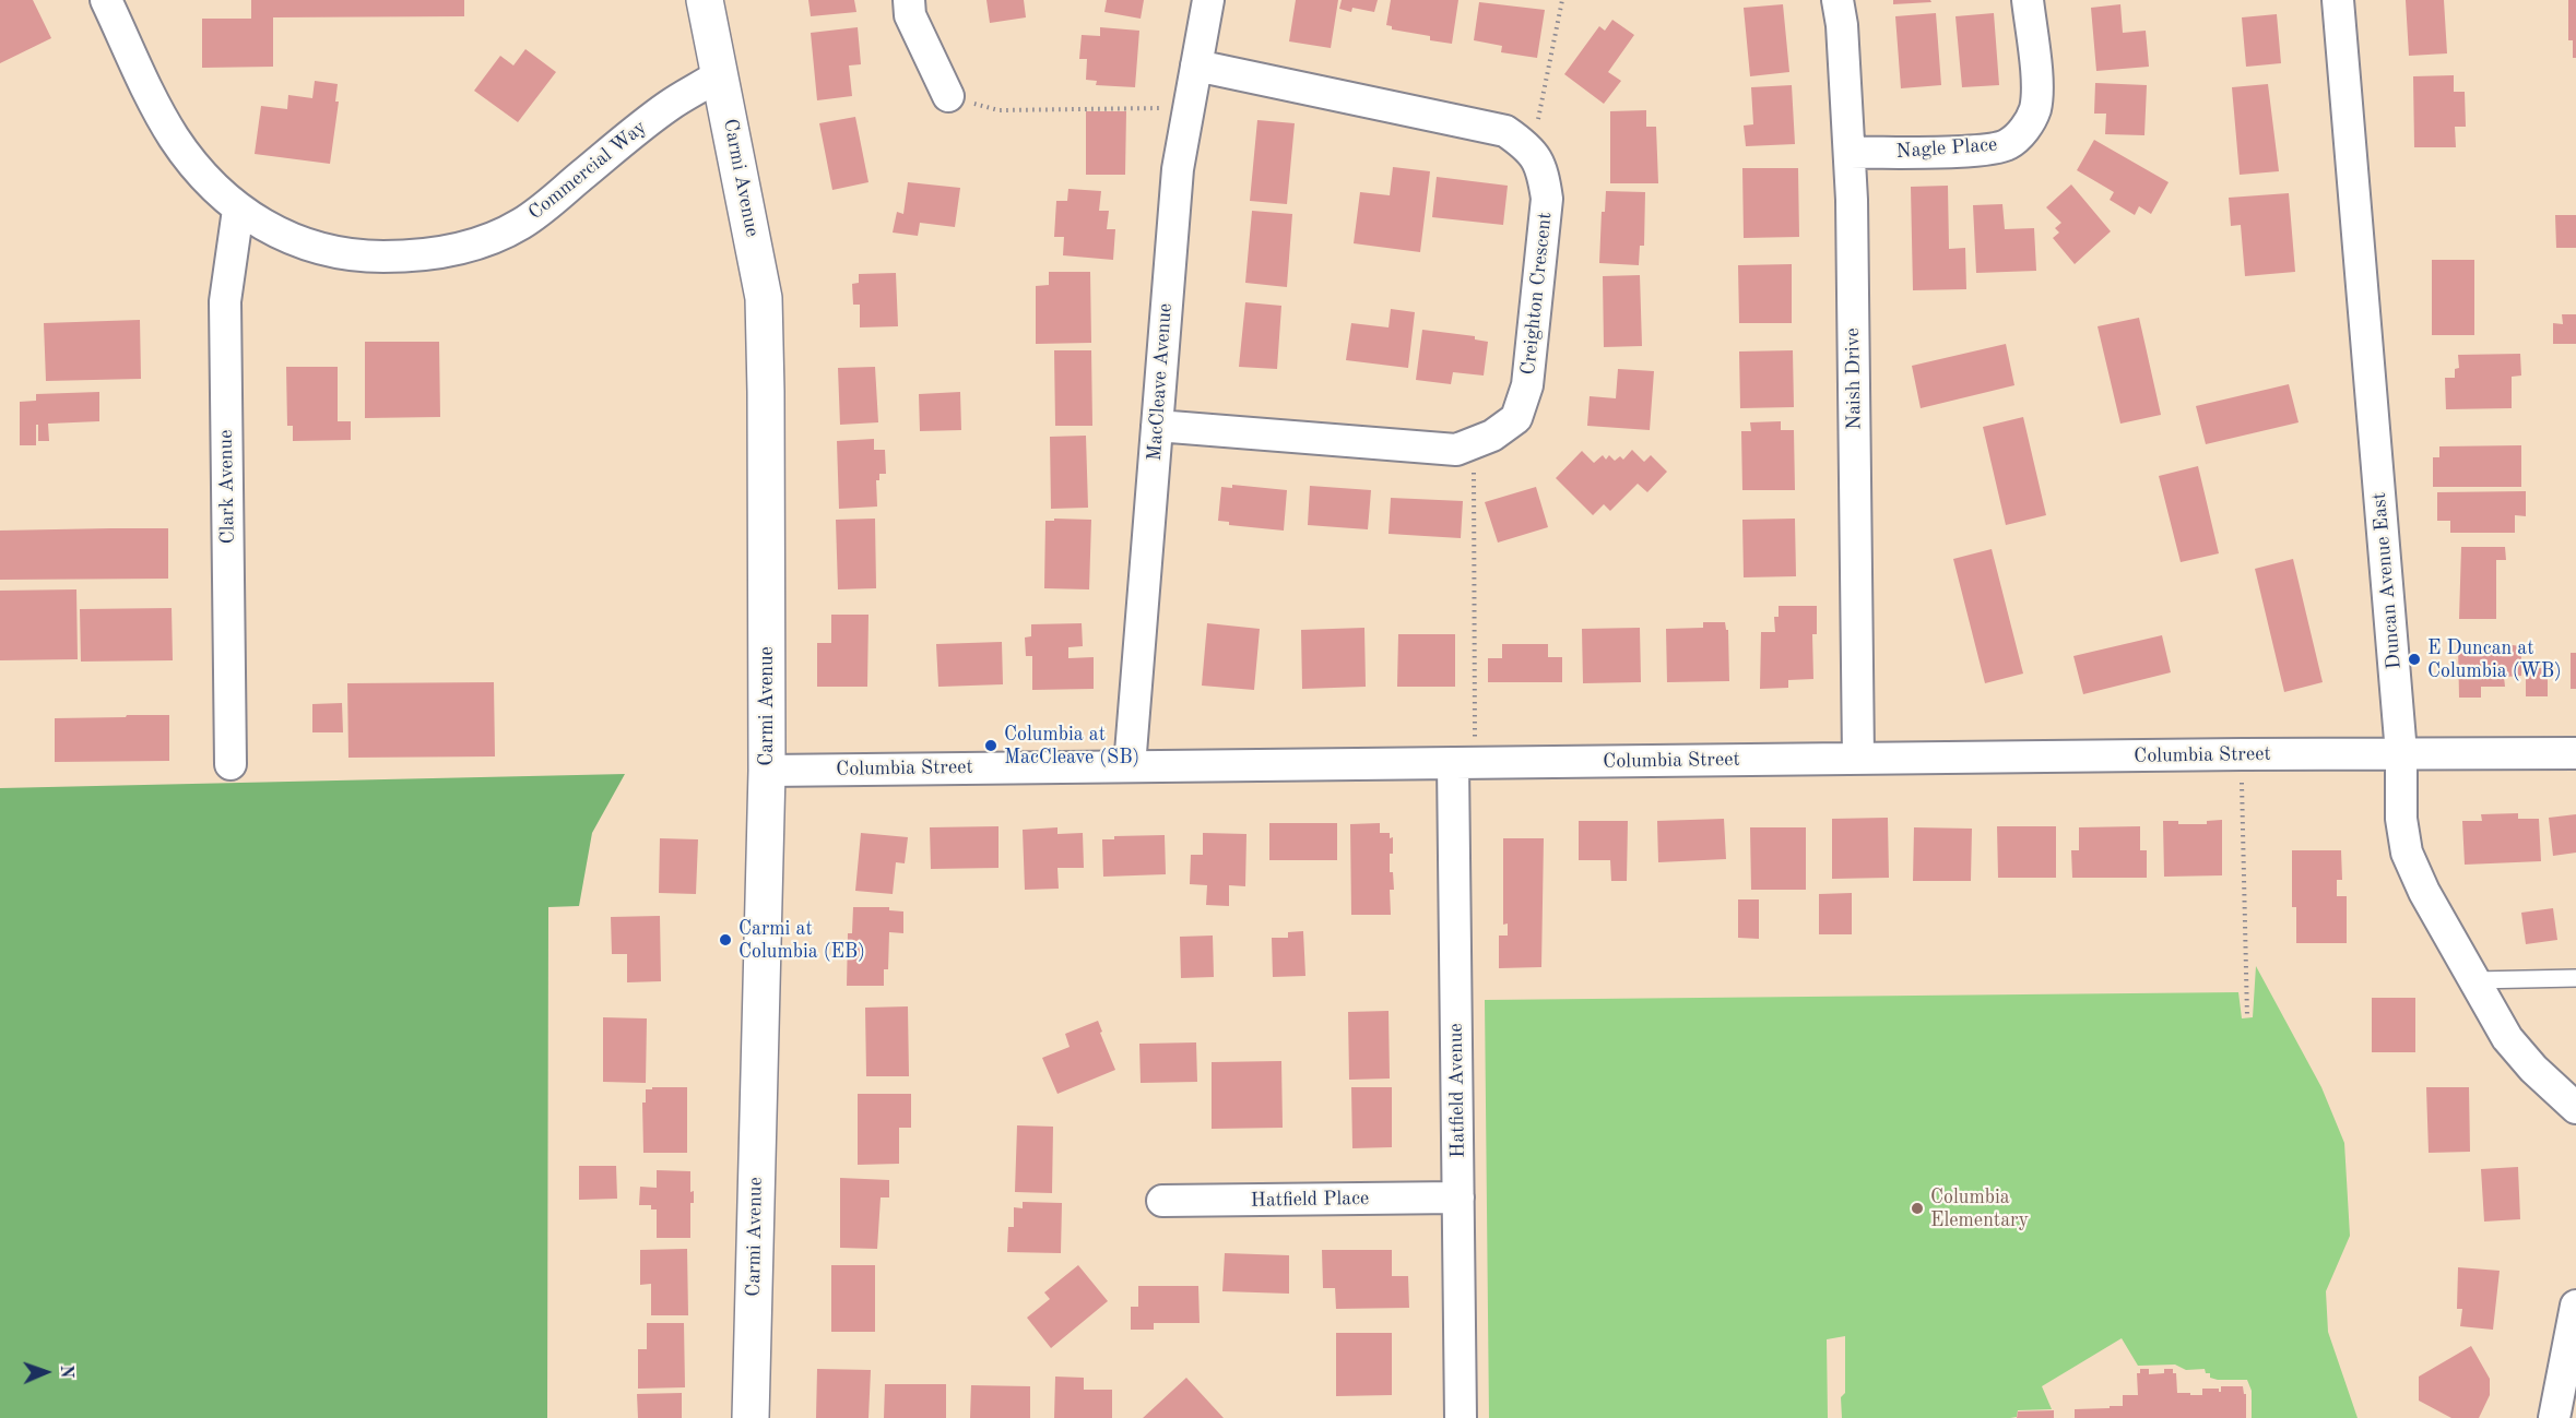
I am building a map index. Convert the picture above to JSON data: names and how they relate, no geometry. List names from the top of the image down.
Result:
{
  "streets": {
    "street": [
      "Nagle Place",
      "Commercial Way",
      "Carmi Avenue",
      "Creighton Crescent",
      "Naish Drive",
      "MacCleave Avenue",
      "Clark Avenue",
      "Duncan Avenue East",
      "Columbia Street",
      "Hatfield Avenue",
      "Hatfield Place"
    ]
  },
  "crossings": [
    ["Nagle Place", "Naish Drive"],
    ["Commercial Way", "Carmi Avenue"],
    ["Commercial Way", "Clark Avenue"],
    ["Carmi Avenue", "Columbia Street"],
    ["Creighton Crescent", "MacCleave Avenue"],
    ["Naish Drive", "Columbia Street"],
    ["MacCleave Avenue", "Columbia Street"],
    ["Duncan Avenue East", "Columbia Street"],
    ["Columbia Street", "Hatfield Avenue"],
    ["Hatfield Avenue", "Hatfield Place"]
  ],
  "places": [
    "E Duncan at Columbia (WB)",
    "Columbia at MacCleave (SB)",
    "Carmi at Columbia (EB)",
    "Columbia Elementary"
  ],
  "north": "right"
}
